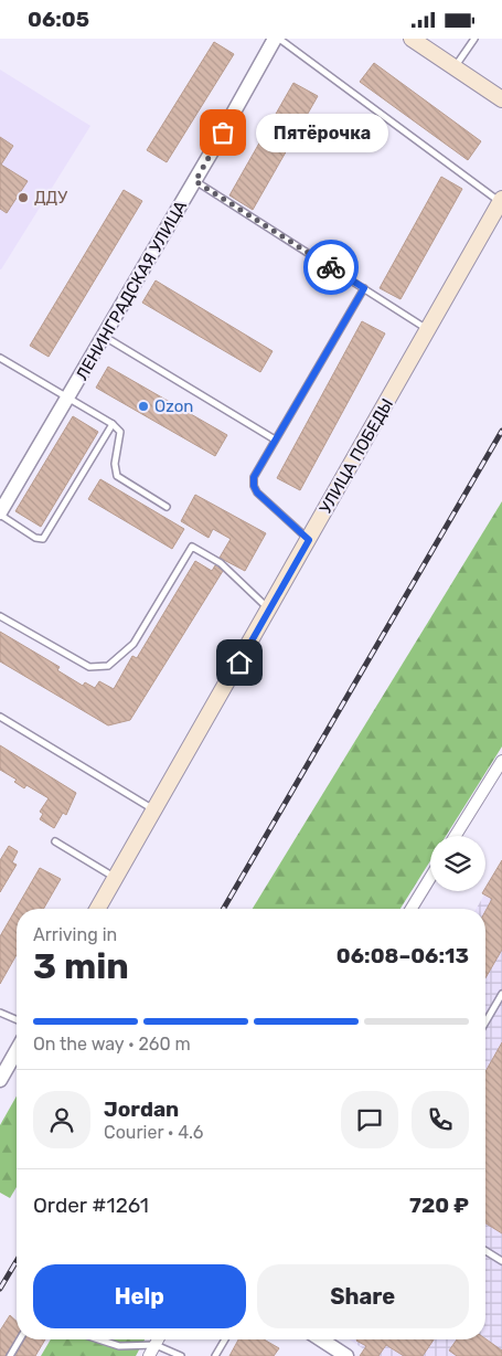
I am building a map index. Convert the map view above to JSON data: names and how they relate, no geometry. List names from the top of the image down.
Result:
{
  "streets": {
    "main road": ["УЛИЦА ПОБЕДЫ"],
    "street": ["ЛЕНИНГРАДСКАЯ УЛИЦА"]
  },
  "places": ["Пятёрочка", "ДДУ", "Ozon"],
  "page": {
    "status": "06:05",
    "bubble": "Пятёрочка",
    "heading": ["3 min", "Arriving in", "06:08–06:13"],
    "panel": [
      "Jordan",
      "Courier · 4.6",
      "Order #1261",
      "720 ₽"
    ],
    "bar": "On the way · 260 m",
    "buttons": ["Help", "Share"]
  }
}
